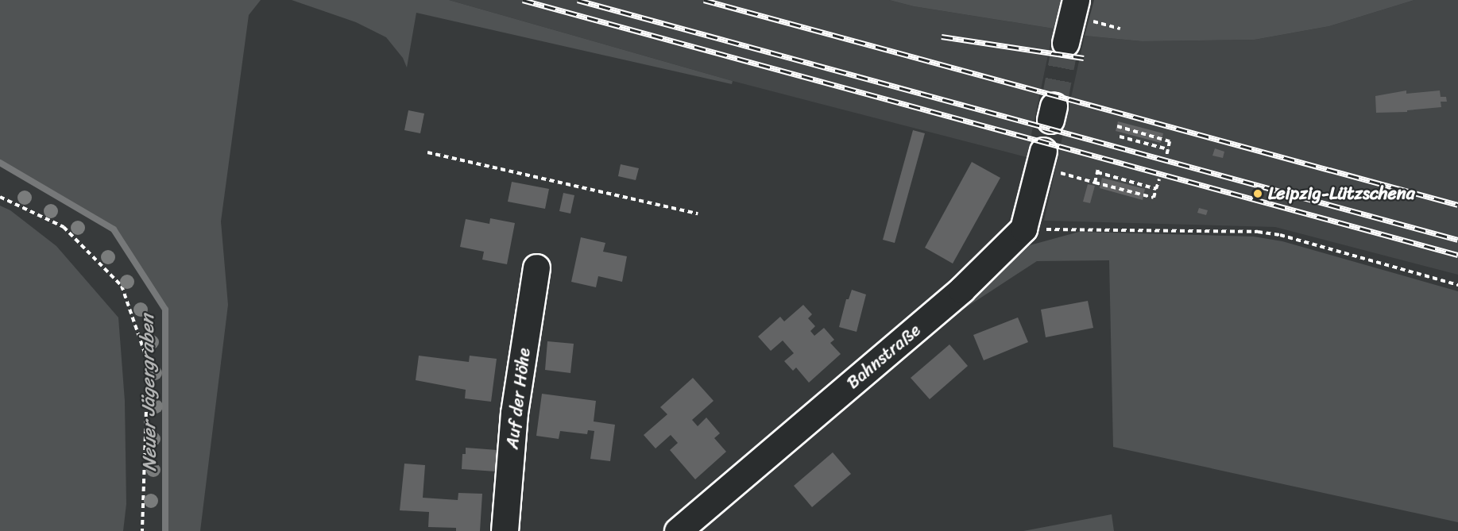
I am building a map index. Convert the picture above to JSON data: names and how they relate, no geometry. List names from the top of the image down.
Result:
{
  "streets": {
    "street": ["Bahnstraße", "Auf der Höhe"]
  },
  "water": ["Neuer Jägergraben"],
  "places": ["Leipzig-Lützschena"]
}
